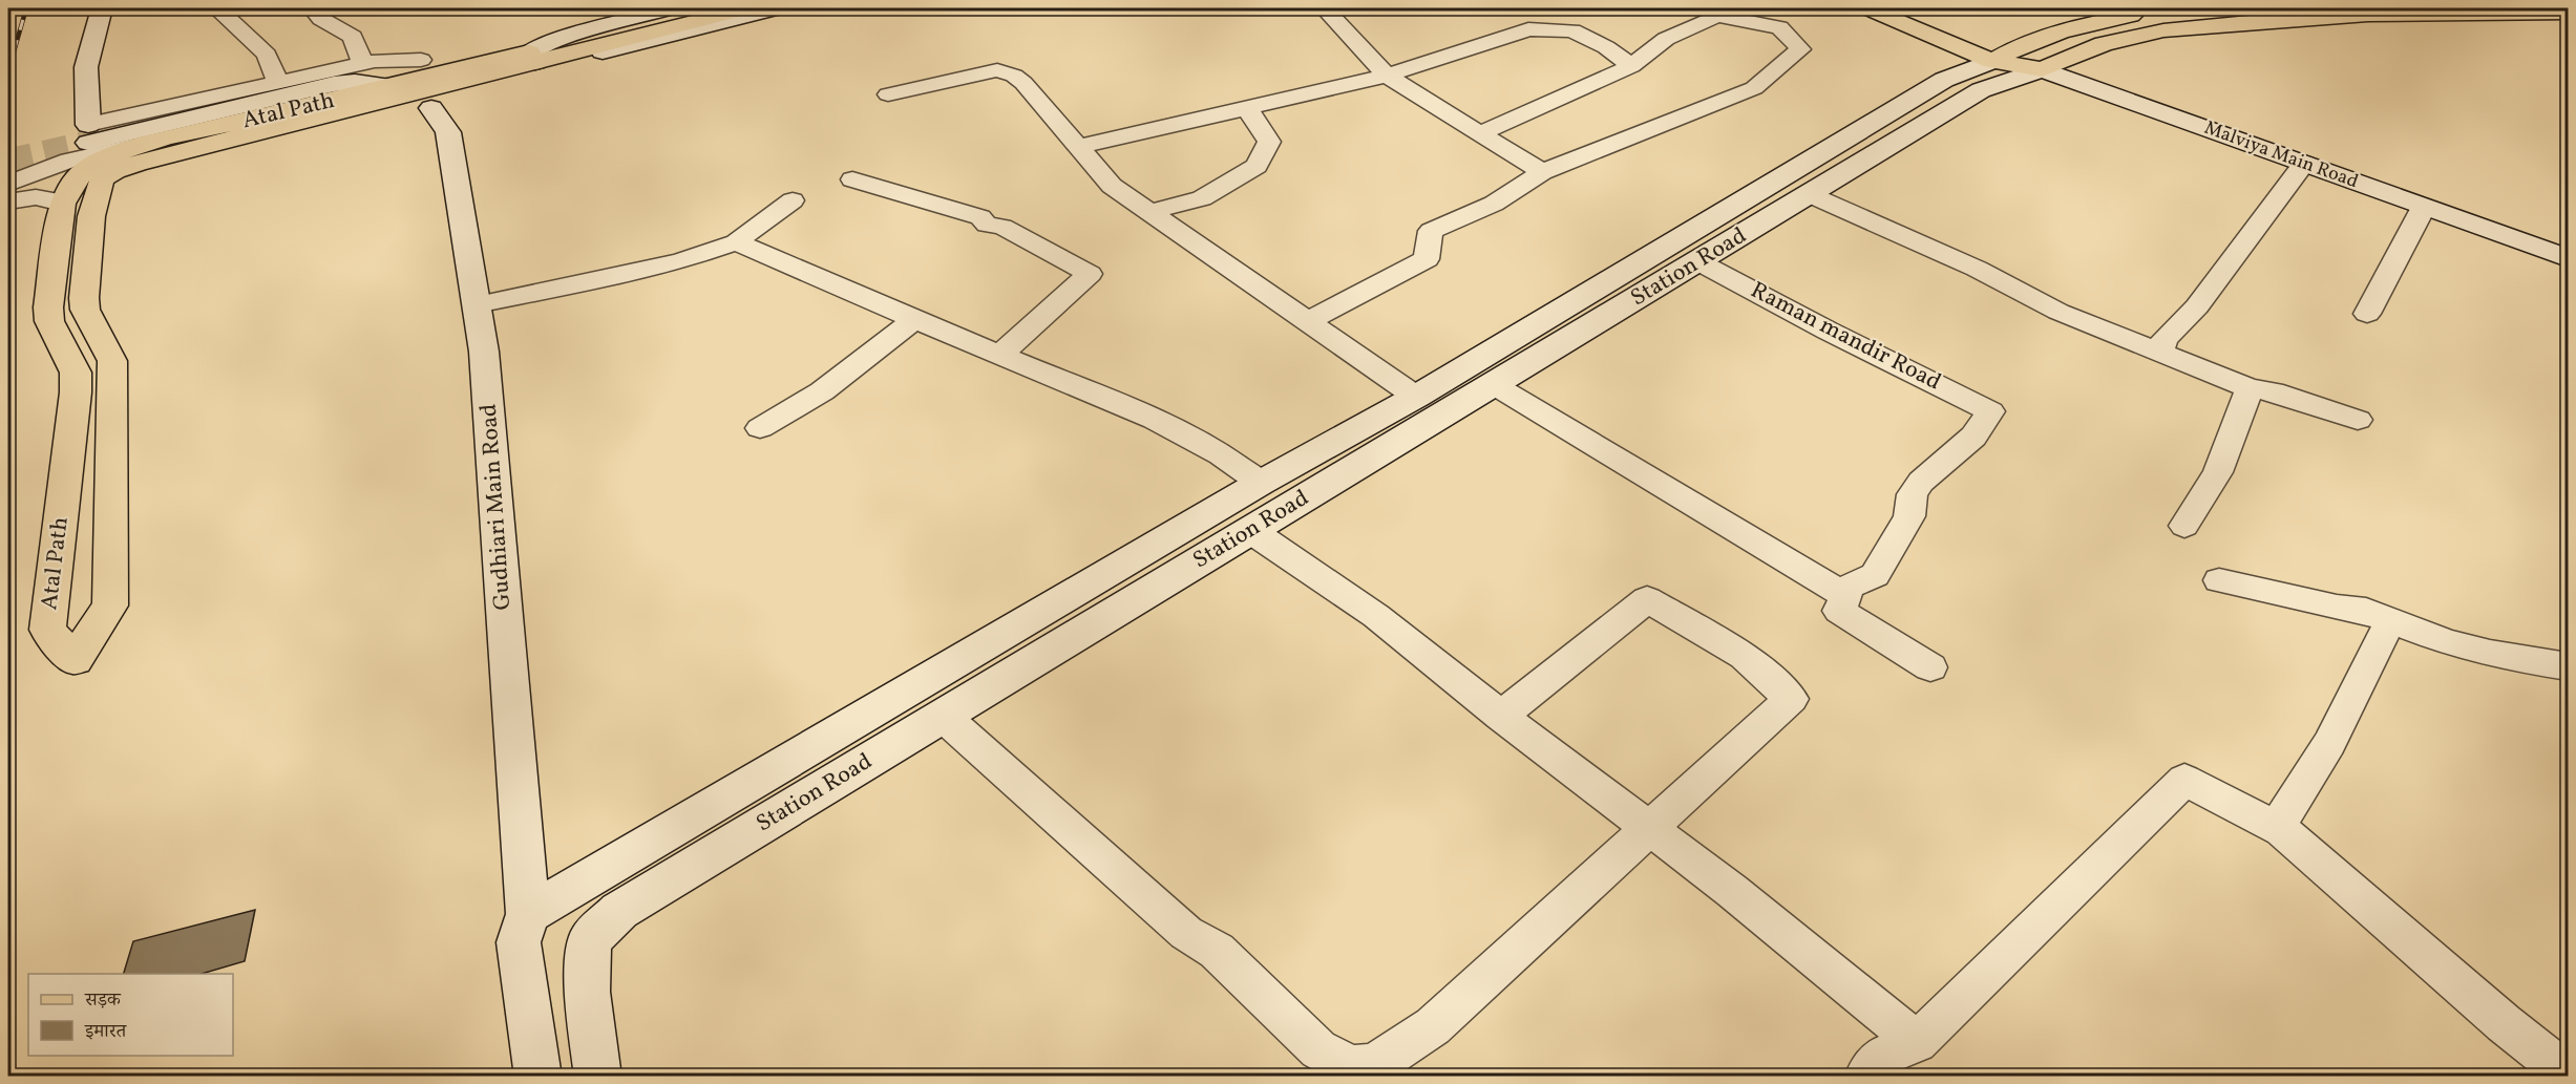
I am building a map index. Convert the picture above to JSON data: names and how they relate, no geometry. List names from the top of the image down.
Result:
{
  "streets": {
    "main road": ["Atal Path", "Malviya Main Road"],
    "street": ["Station Road", "Raman mandir Road", "Gudhiari Main Road"]
  },
  "crossings": [
    ["Malviya Main Road", "Station Road"],
    ["Station Road", "Raman mandir Road"],
    ["Station Road", "Gudhiari Main Road"]
  ],
  "legend": ["सड़क", "इमारत"]
}
